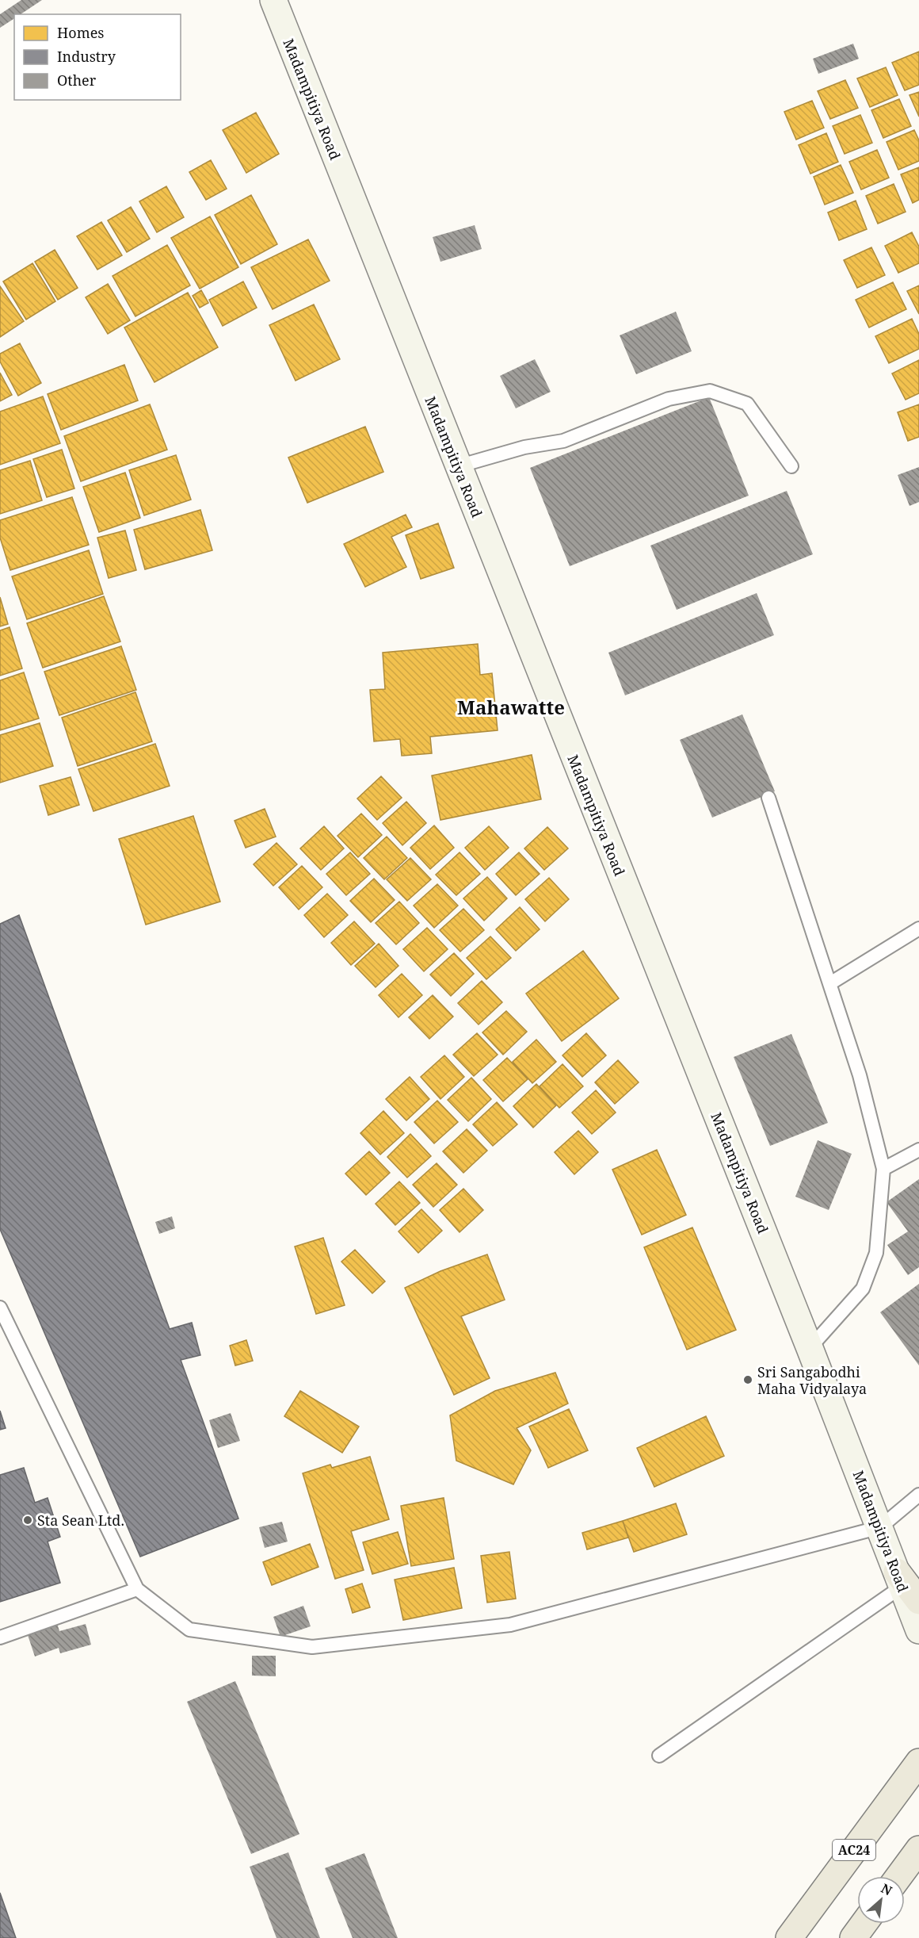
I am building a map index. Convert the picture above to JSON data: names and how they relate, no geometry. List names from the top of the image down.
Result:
{
  "streets": {
    "main road": ["Madampitiya Road", "AC24"]
  },
  "districts": ["Mahawatte"],
  "places": ["Sri Sangabodhi Maha Vidyalaya", "Sta Sean Ltd."],
  "legend": ["Homes", "Industry", "Other"],
  "north": "top right"
}
